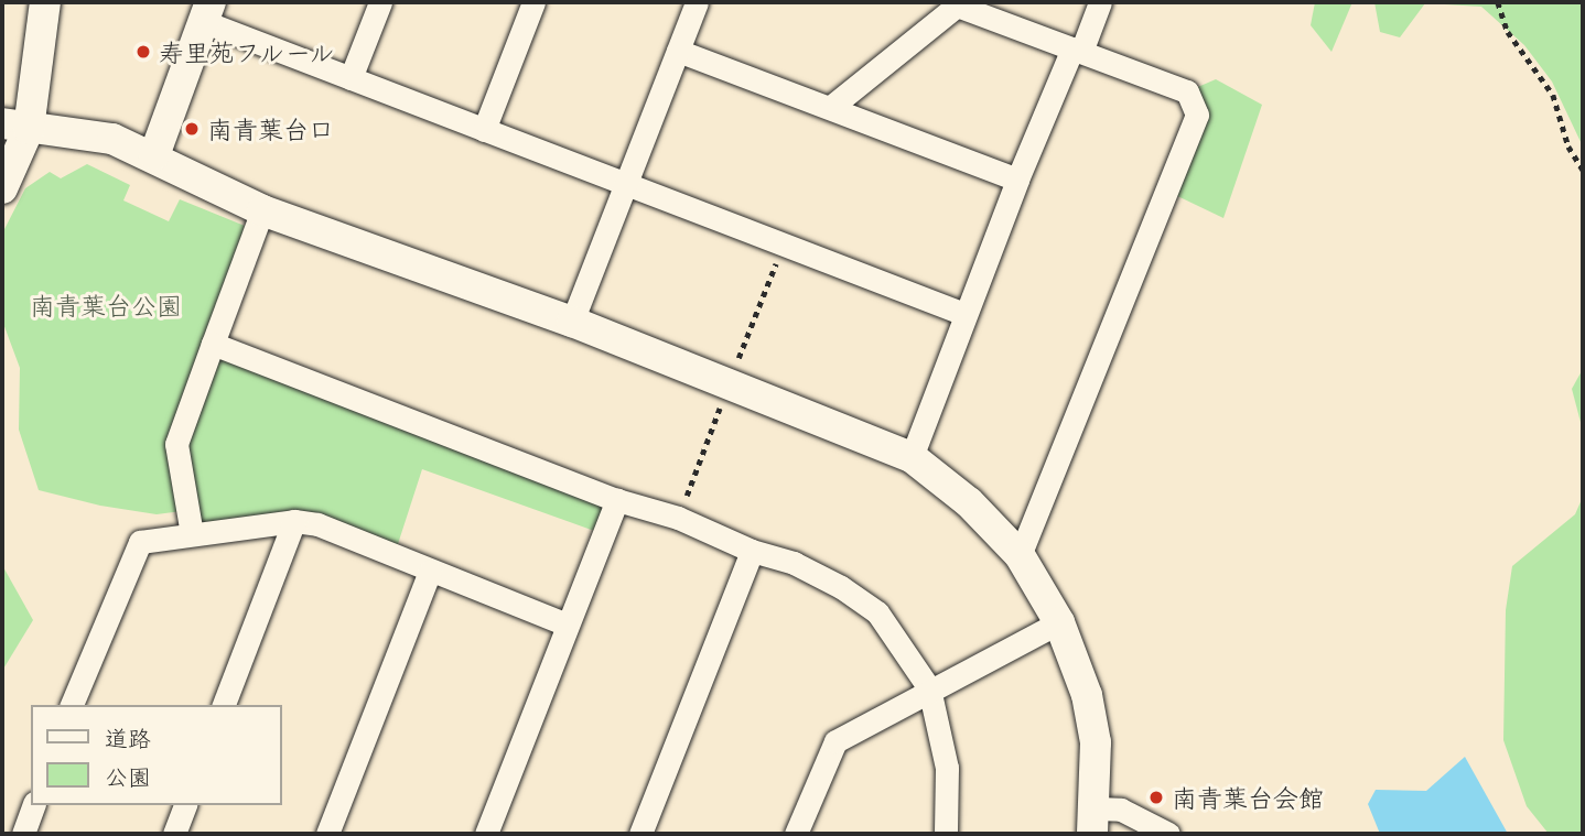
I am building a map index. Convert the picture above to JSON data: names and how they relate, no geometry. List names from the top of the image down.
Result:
{
  "parks": ["南青葉台公園"],
  "places": ["寿里苑フルール", "南青葉台口", "南青葉台会館"],
  "legend": ["道路", "公園"]
}
